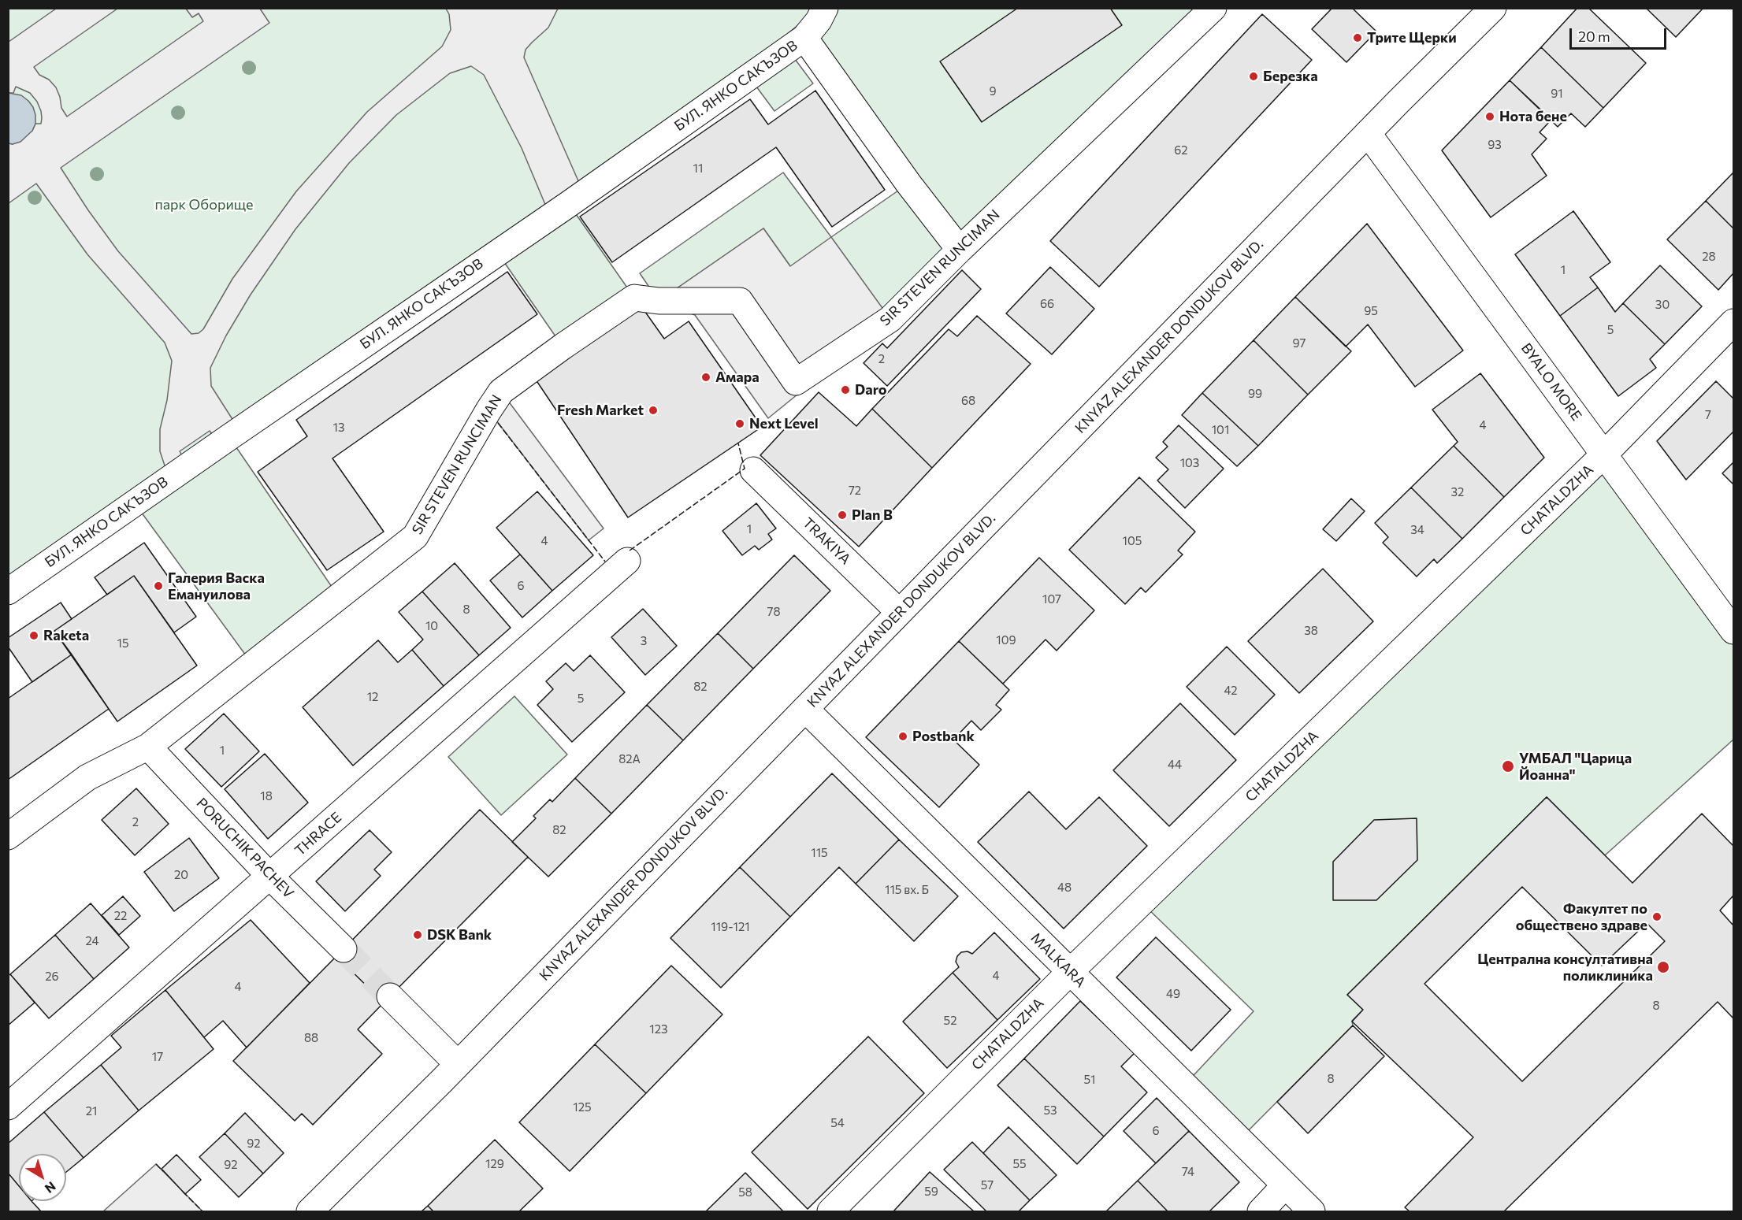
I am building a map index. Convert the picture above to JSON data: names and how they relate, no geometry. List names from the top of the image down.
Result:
{
  "streets": {
    "street": [
      "БУЛ. ЯНКО САКЪЗОВ",
      "SIR STEVEN RUNCIMAN",
      "KNYAZ ALEXANDER DONDUKOV BLVD.",
      "BYALO MORE",
      "CHATALDZHA",
      "TRAKIYA",
      "THRACE",
      "PORUCHIK PACHEV",
      "MALKARA"
    ]
  },
  "crossings": [
    ["SIR STEVEN RUNCIMAN", "PORUCHIK PACHEV"],
    ["KNYAZ ALEXANDER DONDUKOV BLVD.", "BYALO MORE"],
    ["KNYAZ ALEXANDER DONDUKOV BLVD.", "TRAKIYA"],
    ["KNYAZ ALEXANDER DONDUKOV BLVD.", "MALKARA"],
    ["BYALO MORE", "CHATALDZHA"],
    ["CHATALDZHA", "MALKARA"],
    ["THRACE", "PORUCHIK PACHEV"]
  ],
  "parks": ["парк Оборище"],
  "places": [
    "Трите Щерки",
    "Березка",
    "Нота бене",
    "Амара",
    "Daro",
    "Fresh Market",
    "Next Level",
    "Plan B",
    "Галерия Васка Емануилова",
    "Raketa",
    "Postbank",
    "УМБАЛ \"Царица Йоанна\"",
    "Факултет по обществено здраве",
    "DSK Bank",
    "Централна консултативна поликлиника"
  ],
  "house_numbers": [
    "9",
    "91",
    "93",
    "62",
    "11",
    "28",
    "1",
    "66",
    "30",
    "95",
    "5",
    "97",
    "2",
    "99",
    "68",
    "7",
    "4",
    "13",
    "101",
    "103",
    "72",
    "32",
    "1",
    "34",
    "4",
    "105",
    "6",
    "107",
    "8",
    "78",
    "10",
    "38",
    "109",
    "3",
    "15",
    "82",
    "42",
    "12",
    "5",
    "1",
    "82А",
    "44",
    "18",
    "2",
    "82",
    "115",
    "20",
    "48",
    "115 вх. Б",
    "22",
    "119-121",
    "24",
    "4",
    "26",
    "4",
    "49",
    "8",
    "52",
    "123",
    "88",
    "17",
    "8",
    "51",
    "125",
    "53",
    "21",
    "54",
    "6",
    "92",
    "129",
    "55",
    "92",
    "74",
    "57",
    "59",
    "58"
  ],
  "scale_bar": "20 m",
  "north": "bottom right"
}
